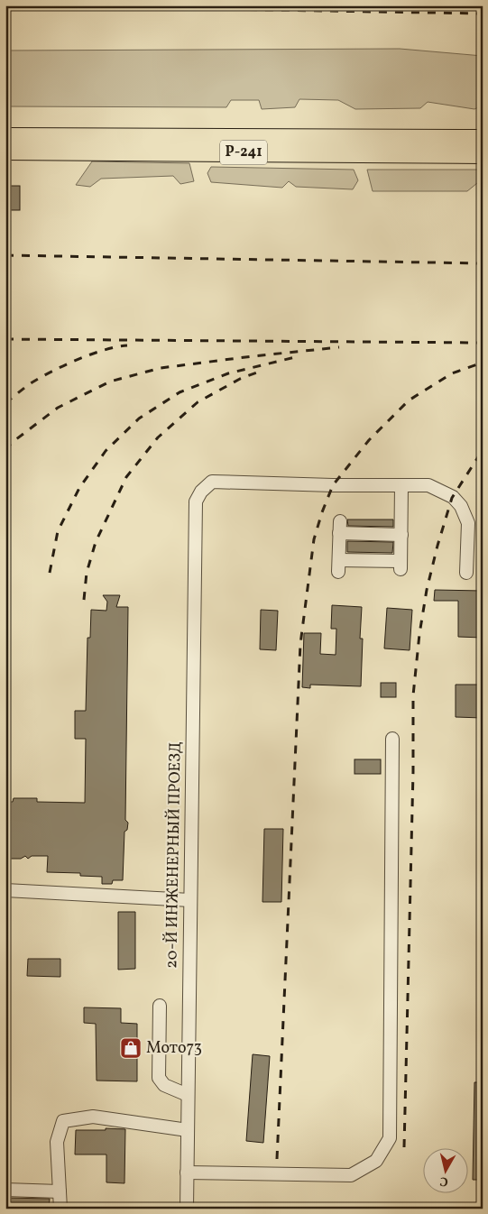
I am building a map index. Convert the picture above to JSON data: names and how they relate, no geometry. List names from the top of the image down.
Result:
{
  "streets": {
    "highway": ["Р-241"],
    "street": ["20-Й ИНЖЕНЕРНЫЙ ПРОЕЗД"]
  },
  "places": {
    "shop": ["Мото73"]
  },
  "north": "bottom"
}
